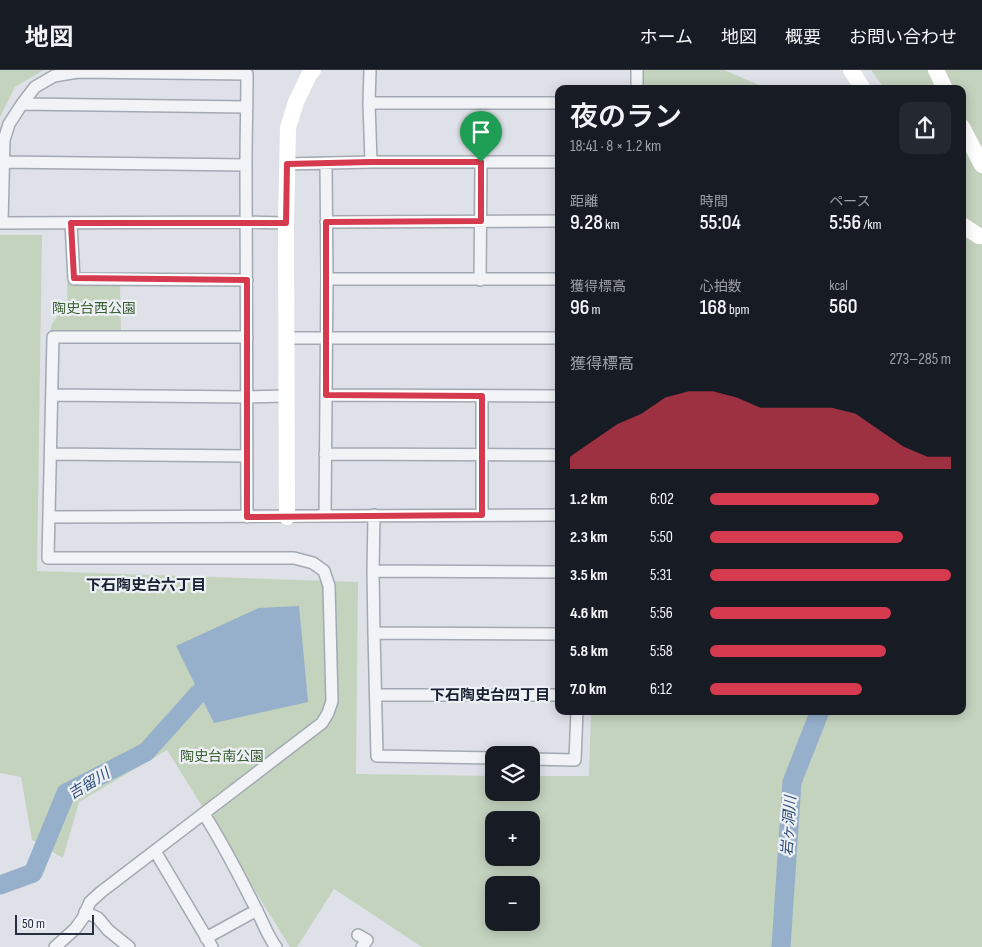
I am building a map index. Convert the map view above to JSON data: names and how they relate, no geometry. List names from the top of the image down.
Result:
{
  "districts": ["下石陶史台六丁目", "下石陶史台四丁目"],
  "water": ["吉留川", "岩ヶ洞川"],
  "parks": ["陶史台西公園", "陶史台南公園"],
  "scale_bar": "50 m",
  "page": {
    "header": "地図",
    "nav": [
      "ホーム",
      "地図",
      "概要",
      "お問い合わせ"
    ],
    "heading": ["夜のラン", "18:41 · 8 × 1.2 km"],
    "stats": [
      ["距離", "9.28 km"],
      ["時間", "55:04"],
      ["ペース", "5:56 /km"],
      ["獲得標高", "96 m"],
      ["心拍数", "168 bpm"],
      ["kcal", "560"]
    ],
    "chart": ["獲得標高", "273–285 m"],
    "list": [
      {
        "name": "1.2 km",
        "note": "6:02"
      },
      {
        "name": "2.3 km",
        "note": "5:50"
      },
      {
        "name": "3.5 km",
        "note": "5:31"
      },
      {
        "name": "4.6 km",
        "note": "5:56"
      },
      {
        "name": "5.8 km",
        "note": "5:58"
      },
      {
        "name": "7.0 km",
        "note": "6:12"
      }
    ],
    "map_buttons": ["+", "−"],
    "scale": "50 m"
  }
}
